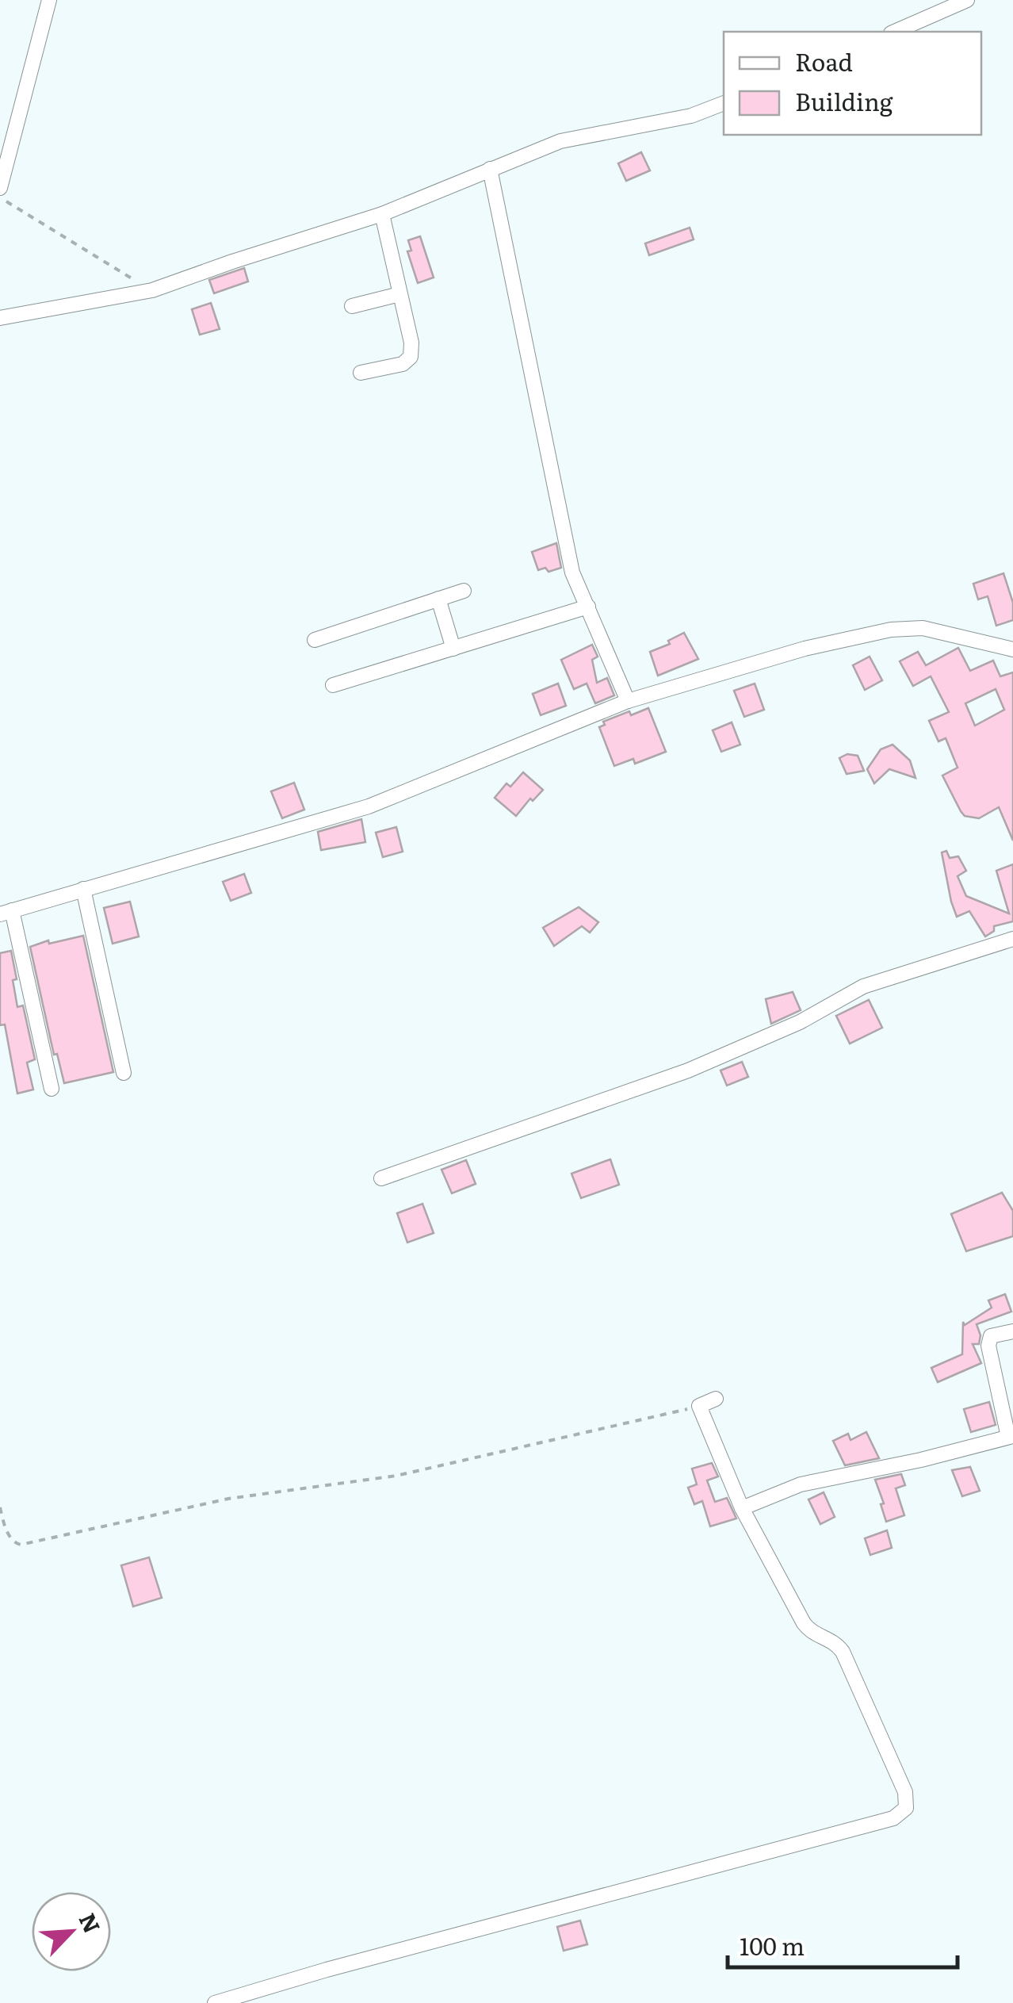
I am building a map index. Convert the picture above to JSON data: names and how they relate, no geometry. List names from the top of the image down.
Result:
{
  "legend": ["Road", "Building"],
  "scale_bar": "100 m",
  "north": "top right"
}
